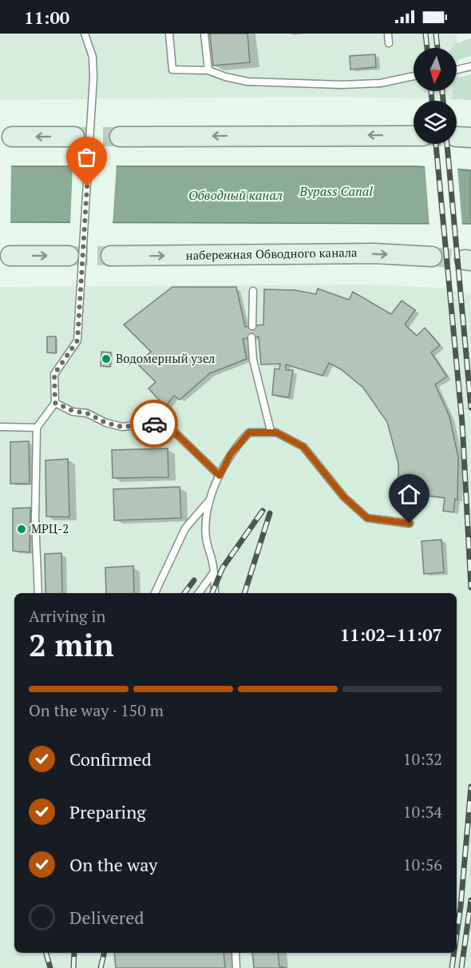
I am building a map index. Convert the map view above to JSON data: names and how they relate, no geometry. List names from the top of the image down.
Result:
{
  "streets": {
    "main road": ["набережная Обводного канала"]
  },
  "water": ["Bypass Canal", "Обводный канал"],
  "places": ["Водомерный узел", "МРЦ-2"],
  "north": "bottom",
  "page": {
    "status": "11:00",
    "heading": ["2 min", "Arriving in", "11:02–11:07"],
    "bar": "On the way · 150 m",
    "list": [
      ["Confirmed", "10:32"],
      ["Preparing", "10:34"],
      ["On the way", "10:56"],
      "Delivered"
    ]
  }
}
